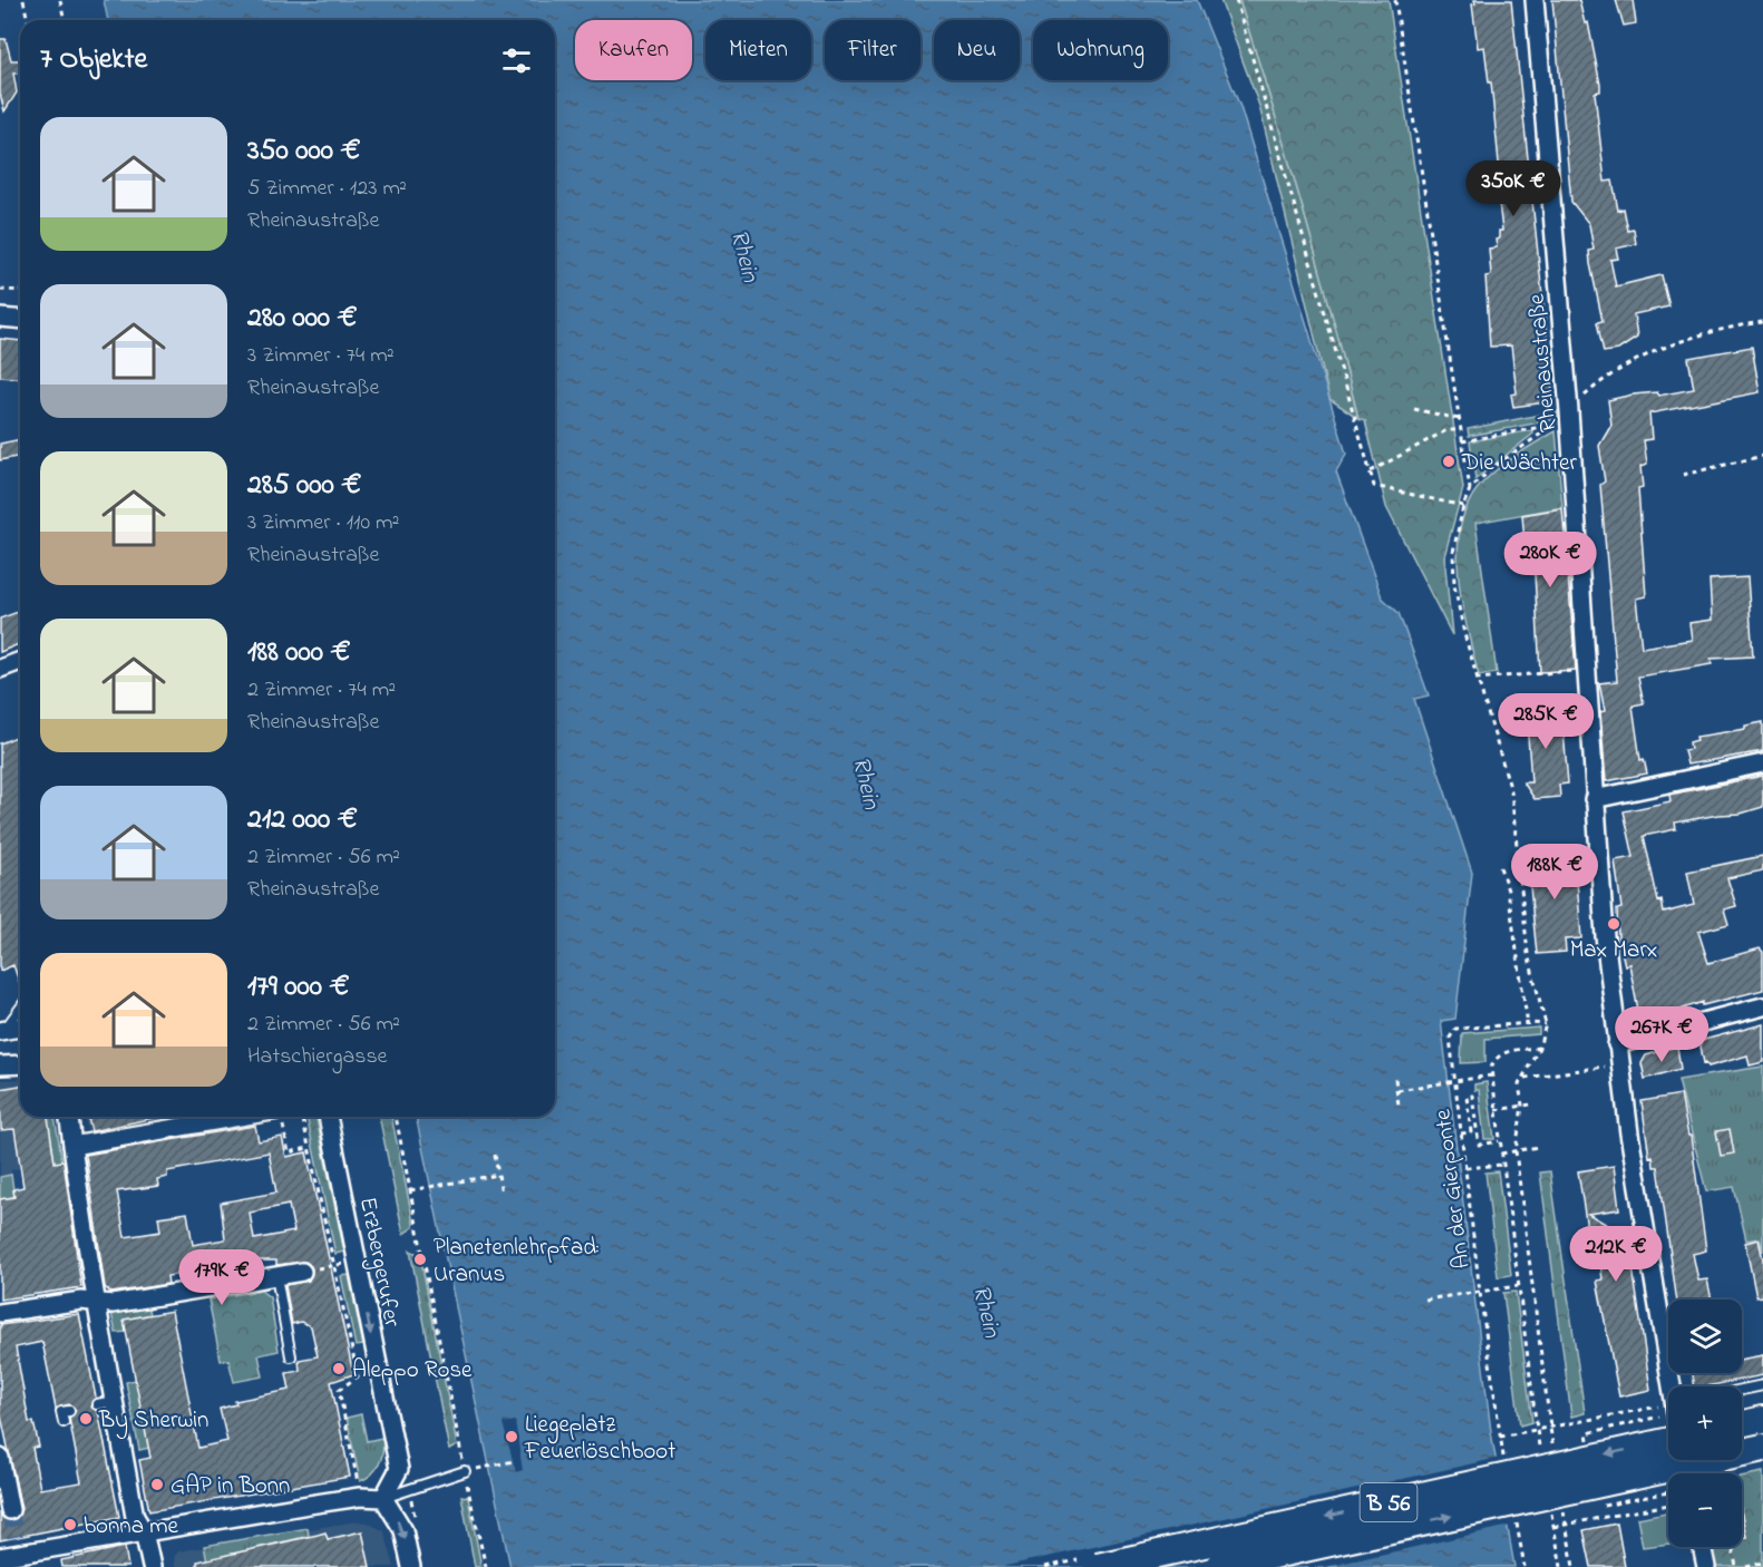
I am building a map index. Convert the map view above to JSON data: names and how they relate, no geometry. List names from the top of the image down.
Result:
{
  "streets": {
    "main road": ["B 56"],
    "street": ["Rheinaustraße", "Erzbergerufer"],
    "path": ["An der Gierponte"]
  },
  "one_way": ["Erzbergerufer"],
  "water": ["Rhein"],
  "places": [
    "Die Wächter",
    "Max Marx",
    "Planetenlehrpfad: Uranus",
    "Aleppo Rose",
    "By Sherwin",
    "Liegeplatz Feuerlöschboot",
    "GAP in Bonn",
    "bonna me"
  ],
  "page": {
    "chip": [
      "Kaufen",
      "Mieten",
      "Filter",
      "Neu",
      "Wohnung"
    ],
    "heading": "7 Objekte",
    "list": [
      {
        "name": "350 000 €",
        "note": "5 Zimmer · 123 m² · Rheinaustraße"
      },
      {
        "name": "280 000 €",
        "note": "3 Zimmer · 74 m² · Rheinaustraße"
      },
      {
        "name": "285 000 €",
        "note": "3 Zimmer · 110 m² · Rheinaustraße"
      },
      {
        "name": "188 000 €",
        "note": "2 Zimmer · 74 m² · Rheinaustraße"
      },
      {
        "name": "212 000 €",
        "note": "2 Zimmer · 56 m² · Rheinaustraße"
      },
      {
        "name": "179 000 €",
        "note": "2 Zimmer · 56 m² · Hatschiergasse"
      }
    ],
    "price": [
      "350K €",
      "280K €",
      "285K €",
      "188K €",
      "267K €",
      "212K €",
      "179K €"
    ],
    "map_buttons": ["+", "−"]
  }
}
